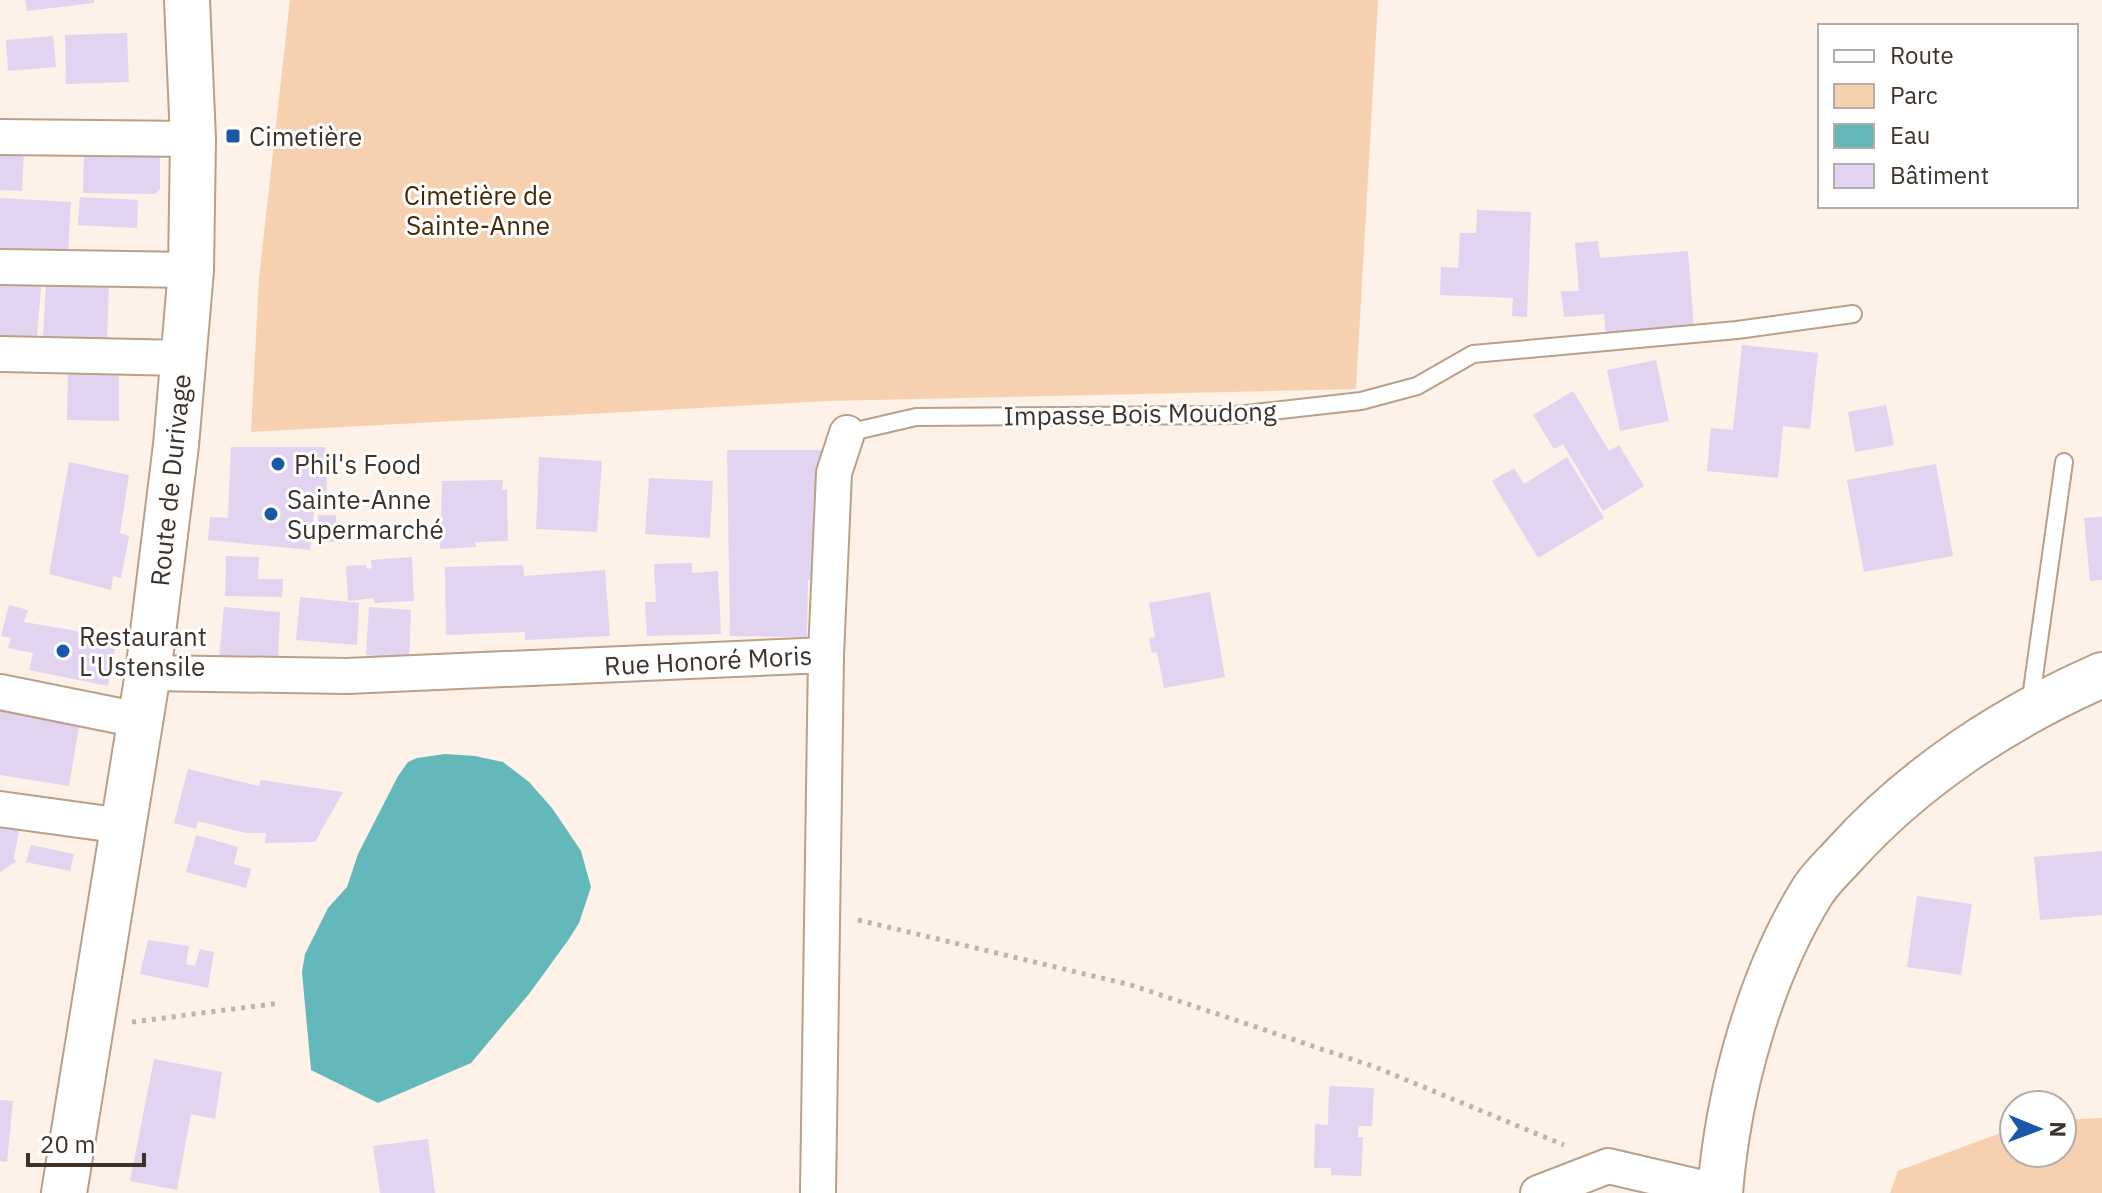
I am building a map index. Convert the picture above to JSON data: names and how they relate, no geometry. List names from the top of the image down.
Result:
{
  "streets": {
    "main road": ["Route de Durivage"],
    "street": ["Rue Honoré Moris"],
    "lane": ["Impasse Bois Moudong"]
  },
  "crossings": [
    ["Route de Durivage", "Rue Honoré Moris"]
  ],
  "parks": ["Cimetière de Sainte-Anne"],
  "places": {
    "transit": ["Cimetière"],
    "other": ["Phil's Food", "Sainte-Anne Supermarché", "Restaurant L'Ustensile"]
  },
  "legend": [
    "Route",
    "Parc",
    "Eau",
    "Bâtiment"
  ],
  "scale_bar": "20 m",
  "north": "right"
}
